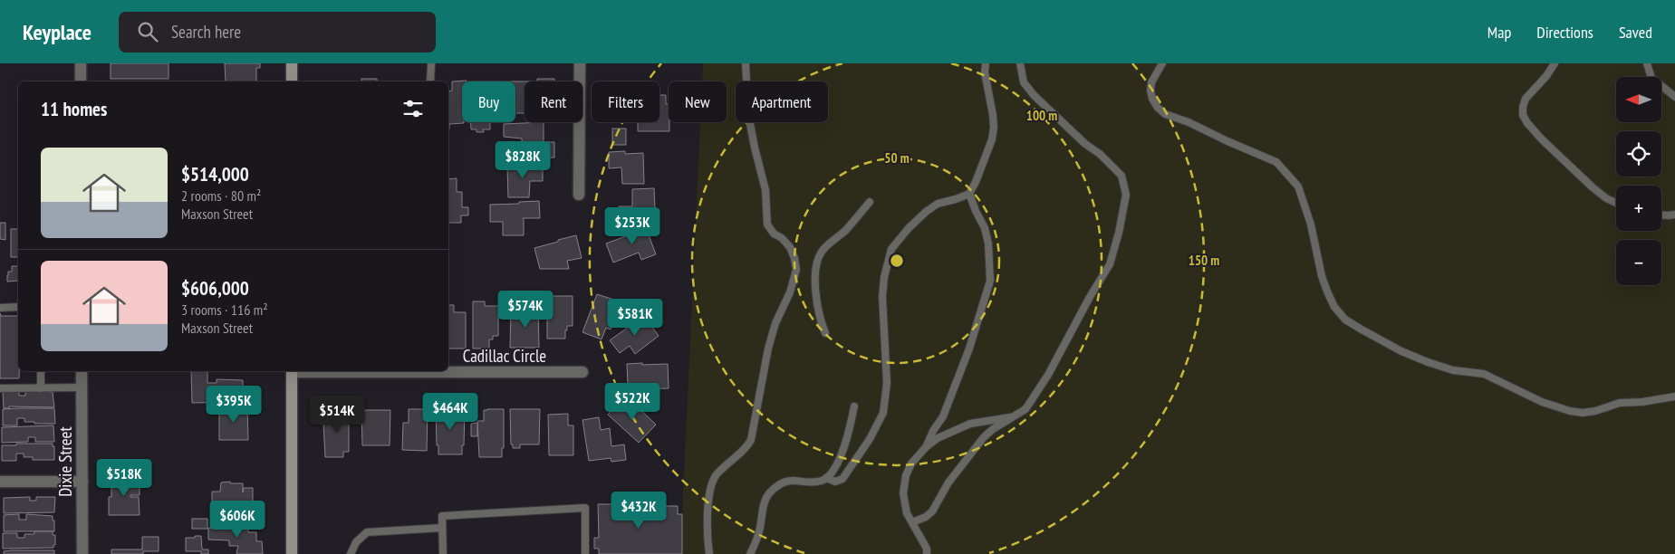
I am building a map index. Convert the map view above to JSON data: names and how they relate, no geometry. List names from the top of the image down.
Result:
{
  "streets": {
    "street": ["Cadillac Circle", "Dixie Street"]
  },
  "north": "left",
  "page": {
    "header": "Keyplace",
    "search": "Search here",
    "nav": ["Map", "Directions", "Saved"],
    "map_buttons": ["+", "−"],
    "chip": [
      "Buy",
      "Rent",
      "Filters",
      "New",
      "Apartment"
    ],
    "heading": "11 homes",
    "list": [
      {
        "name": "$514,000",
        "note": "2 rooms · 80 m² · Maxson Street"
      },
      {
        "name": "$606,000",
        "note": "3 rooms · 116 m² · Maxson Street"
      }
    ],
    "price": [
      "$828K",
      "$253K",
      "$574K",
      "$581K",
      "$522K",
      "$395K",
      "$464K",
      "$514K",
      "$518K",
      "$432K",
      "$606K"
    ]
  },
  "rings": ["100 m", "50 m", "150 m"]
}
